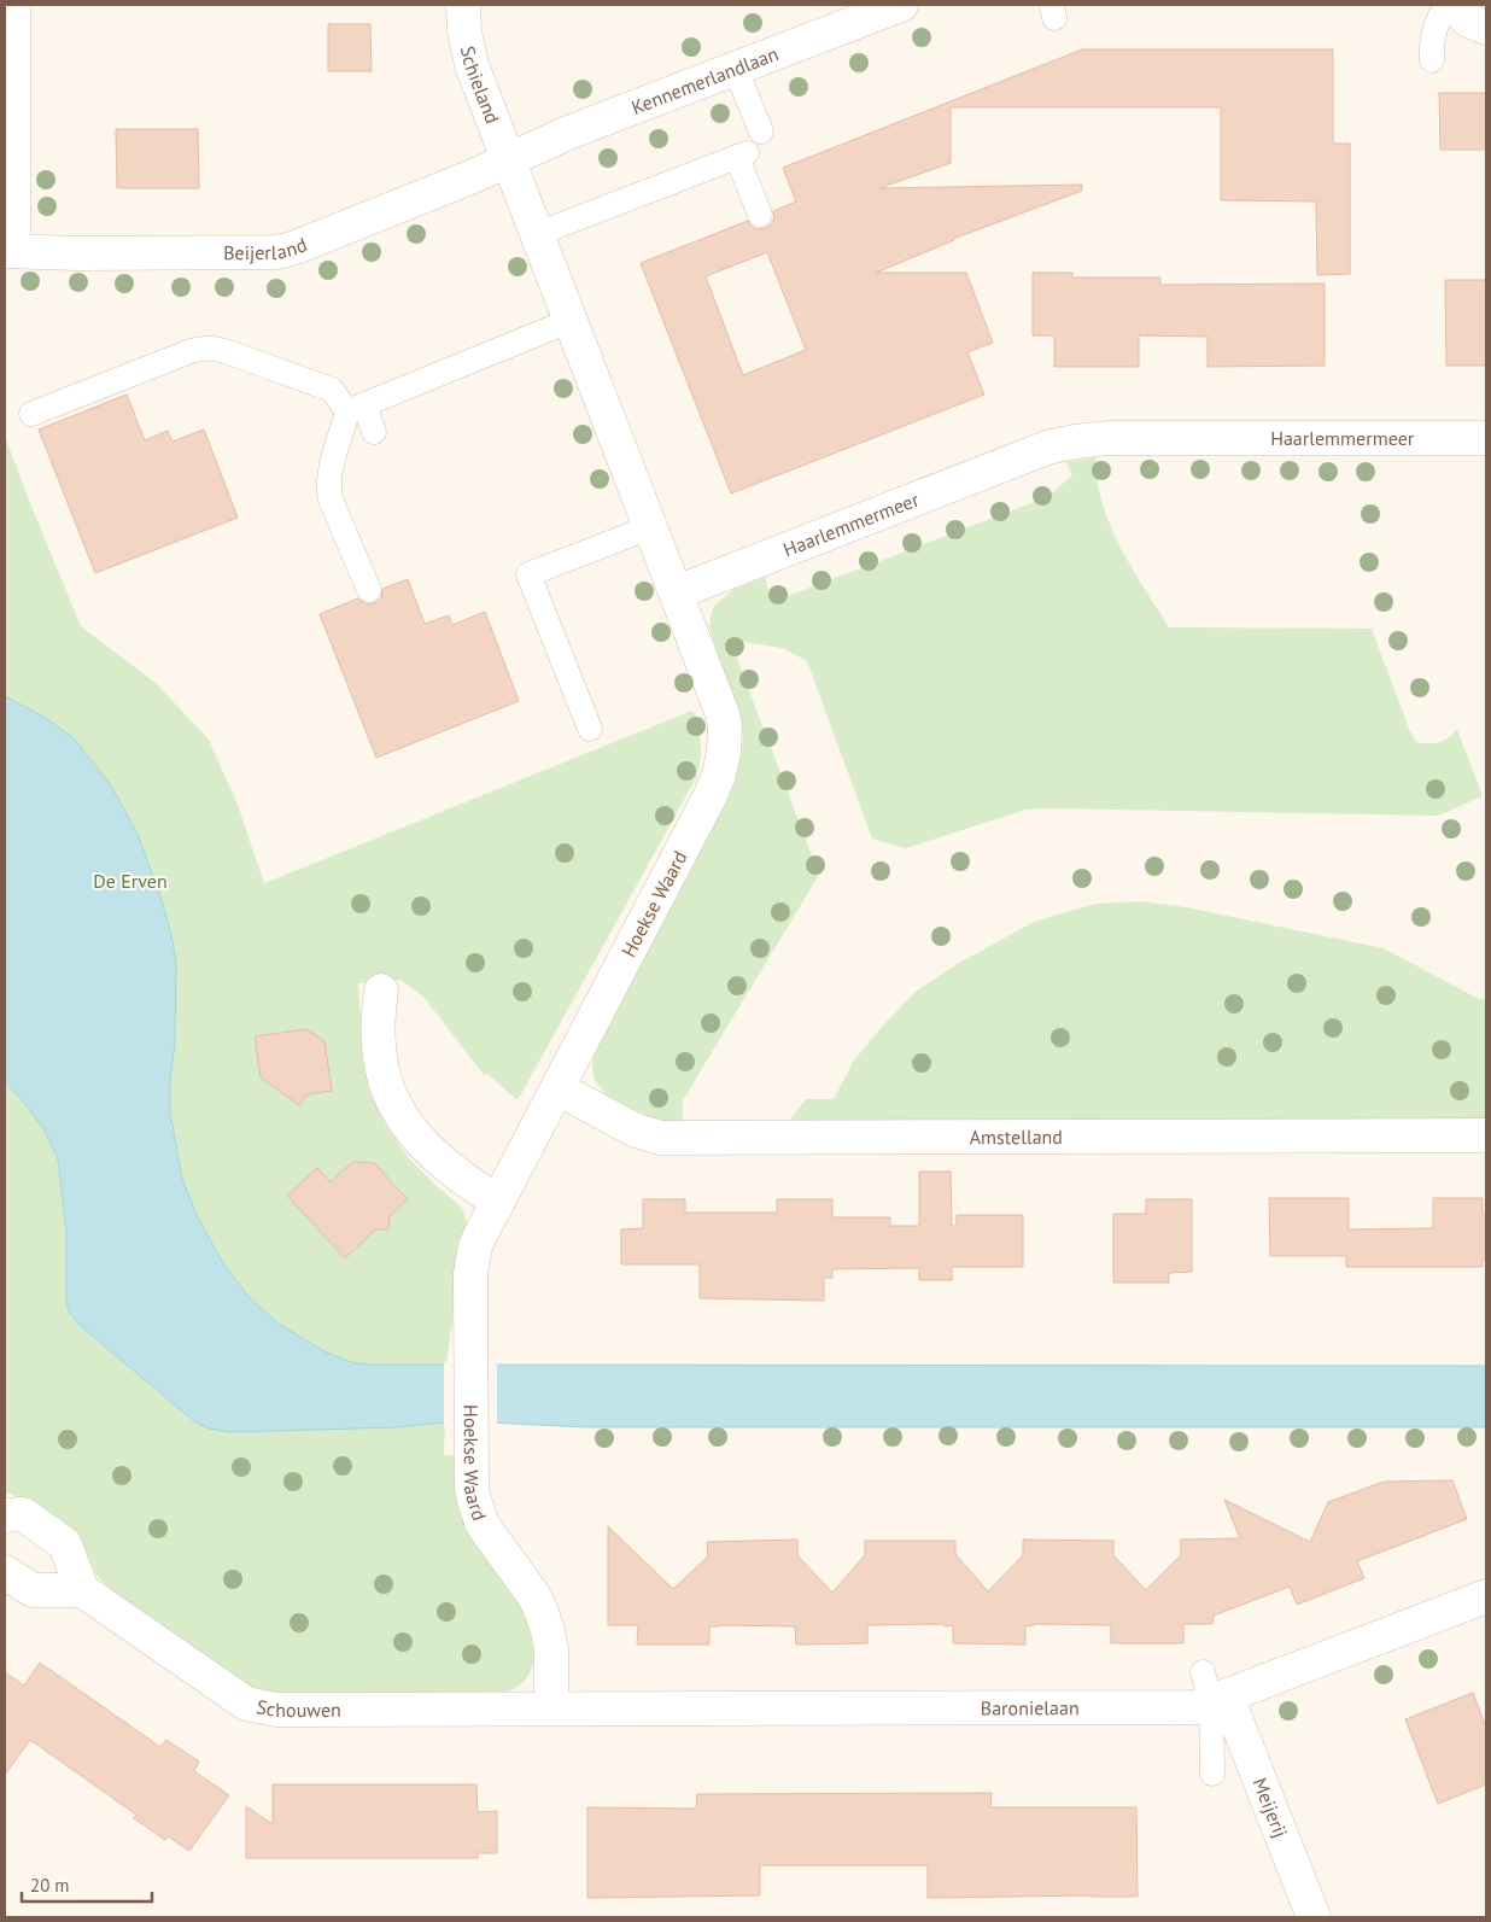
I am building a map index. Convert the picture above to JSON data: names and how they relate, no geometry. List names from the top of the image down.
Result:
{
  "streets": {
    "street": [
      "Kennemerlandlaan",
      "Schieland",
      "Beijerland",
      "Haarlemmermeer",
      "Hoekse Waard",
      "Amstelland",
      "Schouwen",
      "Baronielaan",
      "Meijerij"
    ]
  },
  "crossings": [
    ["Kennemerlandlaan", "Schieland"],
    ["Kennemerlandlaan", "Beijerland"],
    ["Schieland", "Beijerland"],
    ["Haarlemmermeer", "Hoekse Waard"],
    ["Hoekse Waard", "Amstelland"],
    ["Hoekse Waard", "Schouwen"],
    ["Hoekse Waard", "Baronielaan"],
    ["Schouwen", "Baronielaan"],
    ["Baronielaan", "Meijerij"]
  ],
  "parks": ["De Erven"],
  "scale_bar": "20 m"
}
